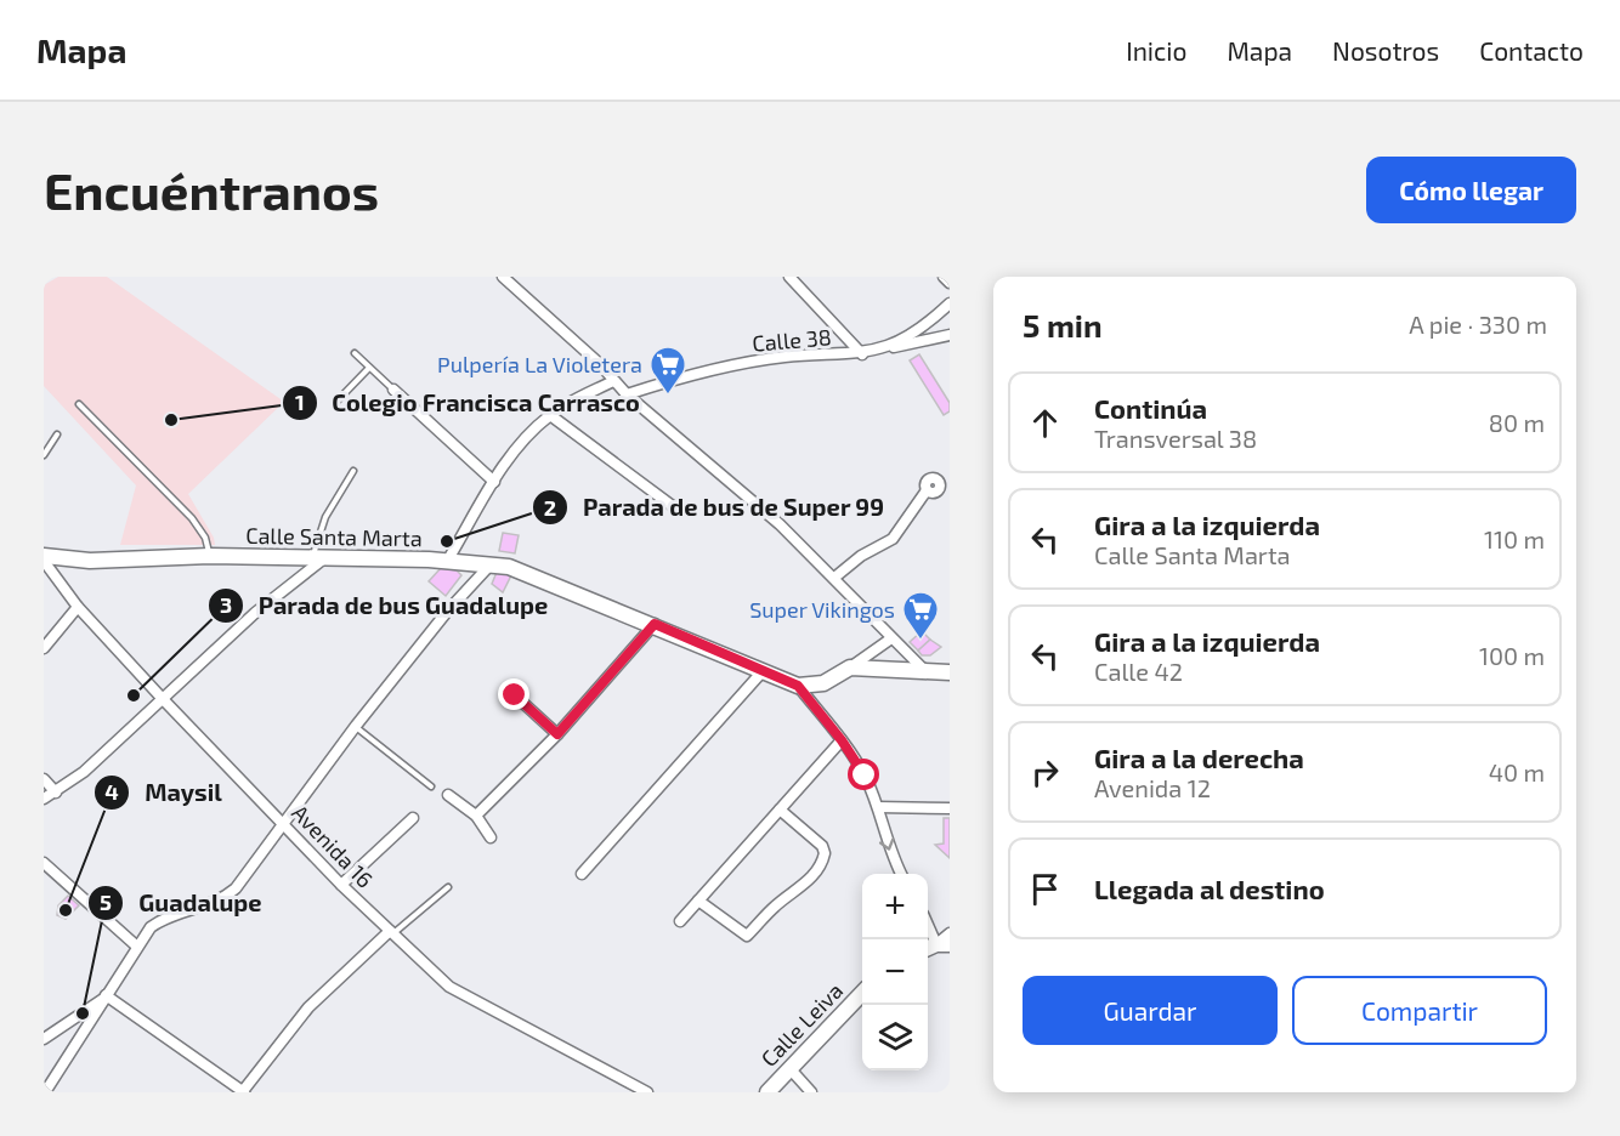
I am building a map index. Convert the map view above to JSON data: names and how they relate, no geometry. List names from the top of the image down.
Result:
{
  "streets": {
    "street": [
      "Calle 38",
      "Calle Santa Marta",
      "Avenida 16",
      "Calle Leiva"
    ]
  },
  "crossings": [
    ["Calle Santa Marta", "Avenida 16"]
  ],
  "places": {
    "supermarket": ["Pulpería La Violetera", "Super Vikingos"],
    "other": [
      "Colegio Francisca Carrasco",
      "Parada de bus de Super 99",
      "Parada de bus Guadalupe",
      "Maysil",
      "Guadalupe"
    ]
  },
  "page": {
    "header": "Mapa",
    "nav": [
      "Inicio",
      "Mapa",
      "Nosotros",
      "Contacto"
    ],
    "buttons": [
      "Cómo llegar",
      ["Guardar", "Compartir"]
    ],
    "title": "Encuéntranos",
    "heading": ["5 min", "A pie · 330 m"],
    "list": [
      ["Continúa", "Transversal 38", "80 m"],
      ["Gira a la izquierda", "Calle Santa Marta", "110 m"],
      ["Gira a la izquierda", "Calle 42", "100 m"],
      ["Gira a la derecha", "Avenida 12", "40 m"],
      "Llegada al destino"
    ],
    "map_buttons": ["+", "−"]
  }
}
